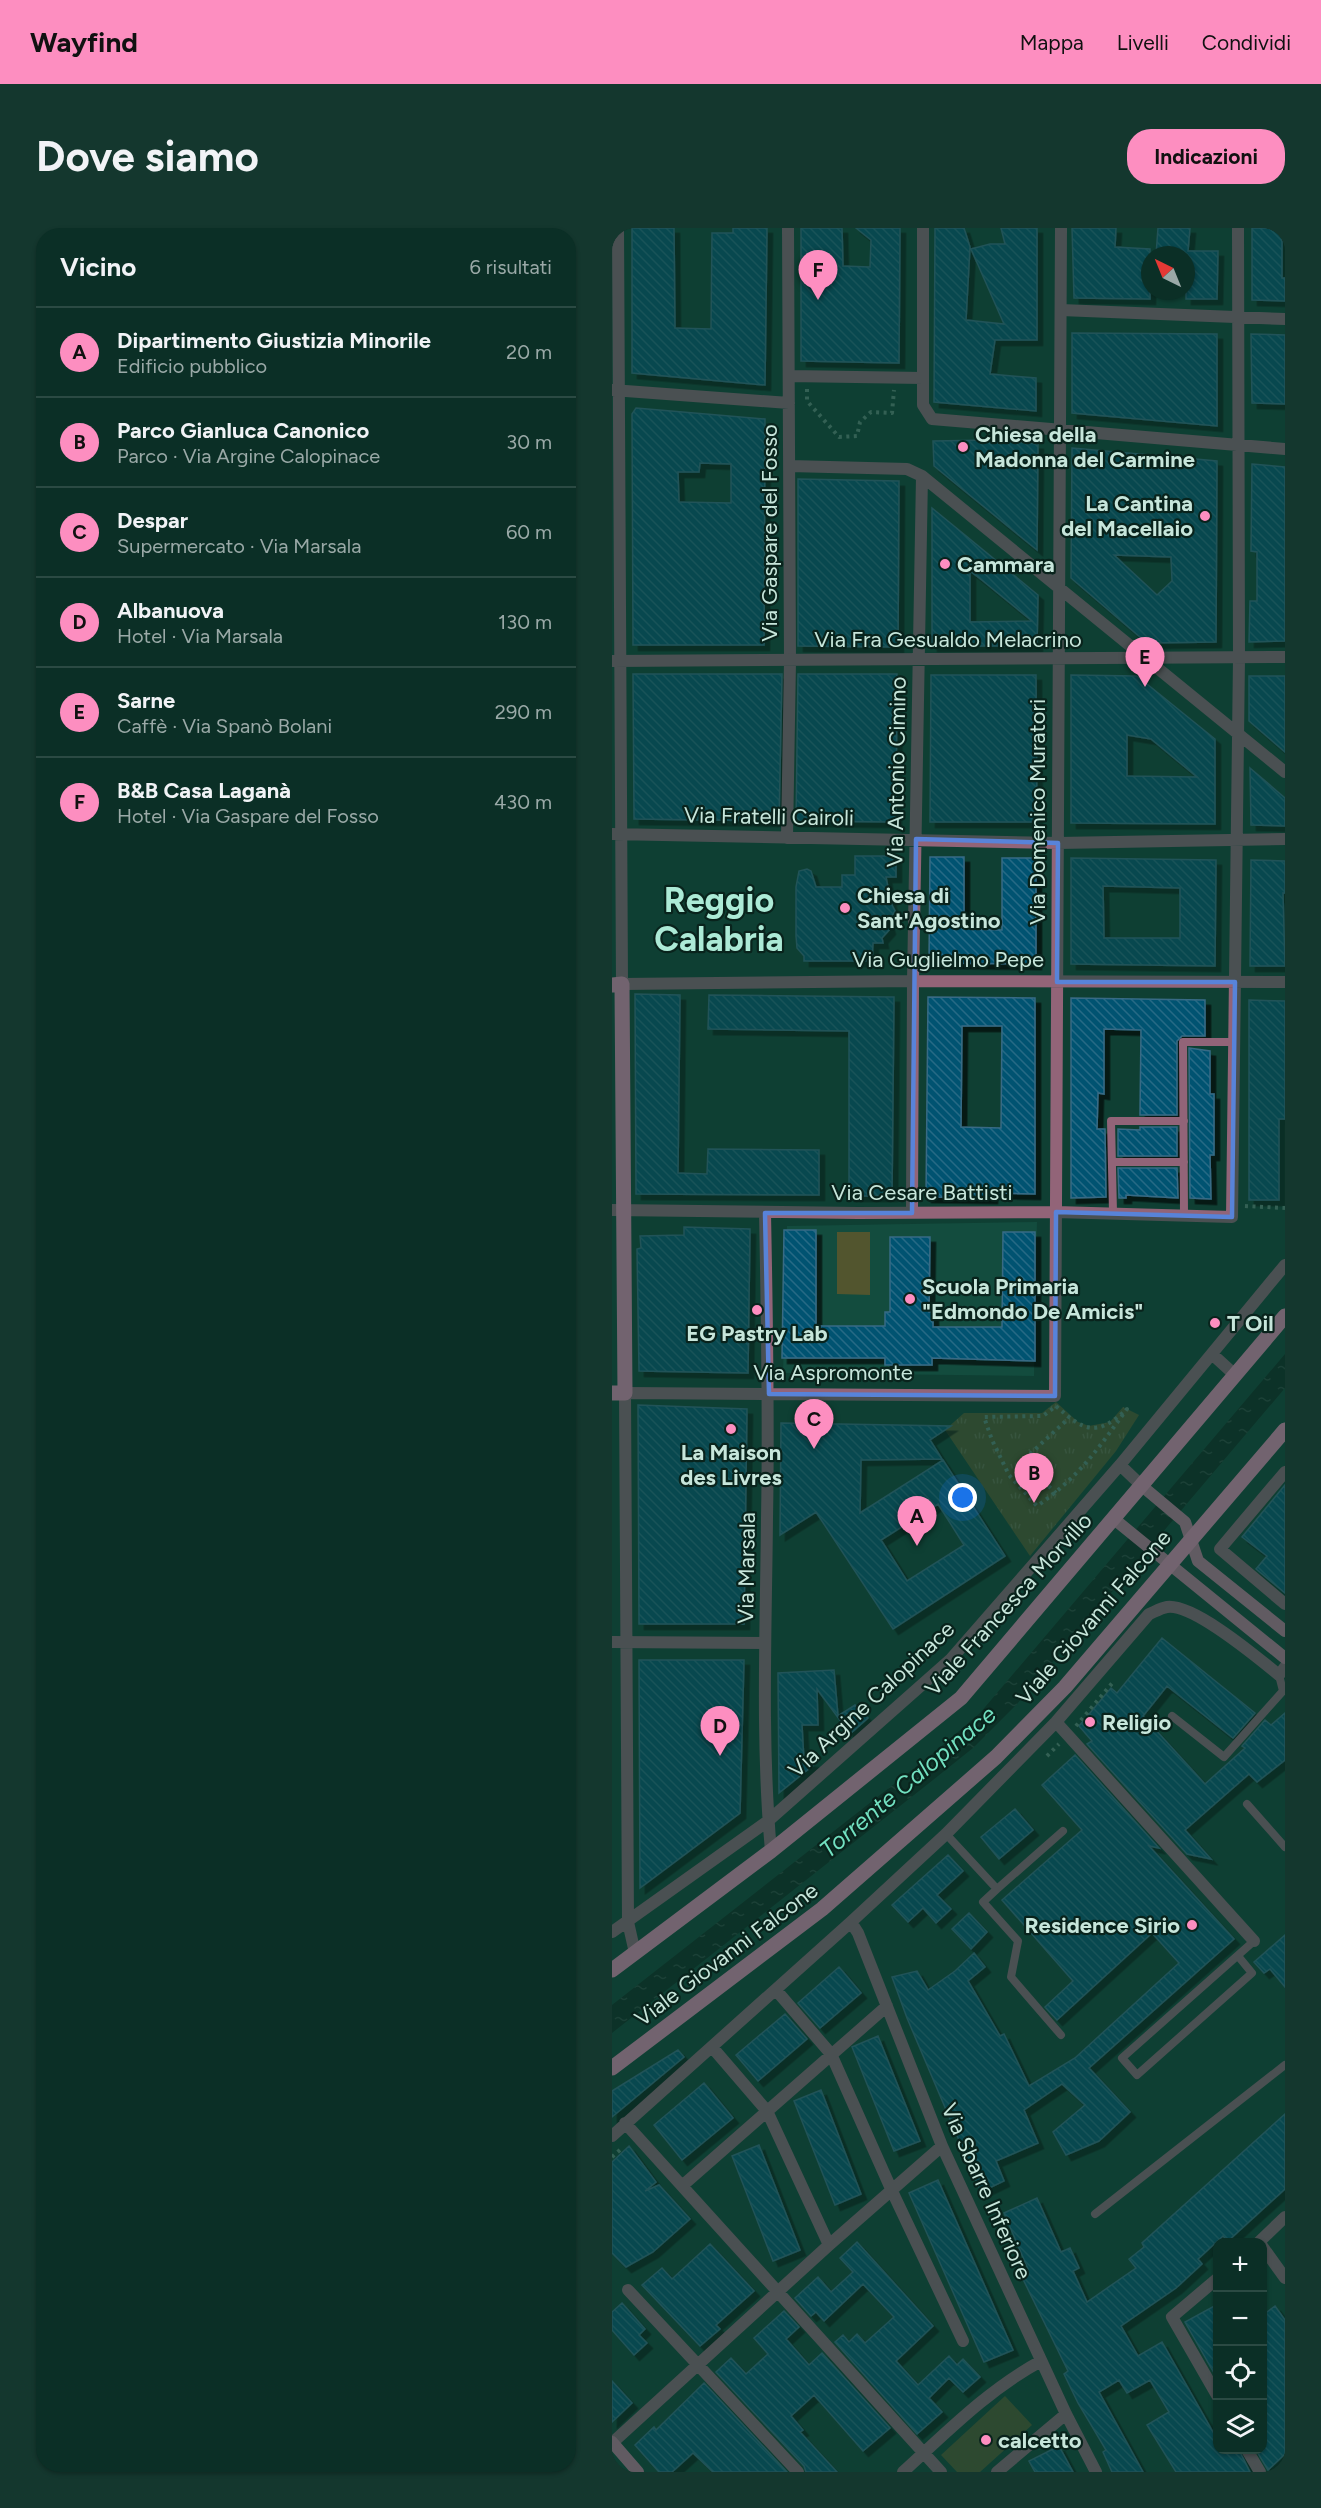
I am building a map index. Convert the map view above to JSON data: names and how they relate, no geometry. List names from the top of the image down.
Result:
{
  "streets": {
    "main road": ["Viale Francesca Morvillo", "Viale Giovanni Falcone"],
    "street": [
      "Via Gaspare del Fosso",
      "Via Fra Gesualdo Melacrino",
      "Via Antonio Cimino",
      "Via Domenico Muratori",
      "Via Fratelli Cairoli",
      "Via Guglielmo Pepe",
      "Via Cesare Battisti",
      "Via Aspromonte",
      "Via Marsala",
      "Via Argine Calopinace",
      "Via Sbarre Inferiore"
    ]
  },
  "crossings": [
    ["Via Gaspare del Fosso", "Via Fra Gesualdo Melacrino"],
    ["Via Gaspare del Fosso", "Via Fratelli Cairoli"],
    ["Via Fra Gesualdo Melacrino", "Via Antonio Cimino"],
    ["Via Fra Gesualdo Melacrino", "Via Domenico Muratori"],
    ["Via Antonio Cimino", "Via Fratelli Cairoli"],
    ["Via Antonio Cimino", "Via Guglielmo Pepe"],
    ["Via Antonio Cimino", "Via Cesare Battisti"],
    ["Via Domenico Muratori", "Via Fratelli Cairoli"],
    ["Via Domenico Muratori", "Via Guglielmo Pepe"],
    ["Via Domenico Muratori", "Via Cesare Battisti"],
    ["Via Domenico Muratori", "Via Aspromonte"],
    ["Via Cesare Battisti", "Via Marsala"],
    ["Via Aspromonte", "Via Marsala"],
    ["Via Marsala", "Viale Francesca Morvillo"],
    ["Via Marsala", "Via Argine Calopinace"]
  ],
  "districts": ["Reggio Calabria"],
  "water": ["Torrente Calopinace"],
  "places": [
    "Chiesa della Madonna del Carmine",
    "La Cantina del Macellaio",
    "Cammara",
    "Chiesa di Sant'Agostino",
    "Scuola Primaria \"Edmondo De Amicis\"",
    "EG Pastry Lab",
    "T Oil",
    "La Maison des Livres",
    "Religio",
    "Residence Sirio",
    "calcetto"
  ],
  "north": "top left",
  "page": {
    "header": "Wayfind",
    "nav": ["Mappa", "Livelli", "Condividi"],
    "buttons": "Indicazioni",
    "title": "Dove siamo",
    "heading": ["Vicino", "6 risultati"],
    "pins": [
      "F",
      "E",
      "C",
      "B",
      "A",
      "D"
    ],
    "list": [
      {
        "mark": "A",
        "name": "Dipartimento Giustizia Minorile",
        "note": "Edificio pubblico",
        "value": "20 m"
      },
      {
        "mark": "B",
        "name": "Parco Gianluca Canonico",
        "note": "Parco · Via Argine Calopinace",
        "value": "30 m"
      },
      {
        "mark": "C",
        "name": "Despar",
        "note": "Supermercato · Via Marsala",
        "value": "60 m"
      },
      {
        "mark": "D",
        "name": "Albanuova",
        "note": "Hotel · Via Marsala",
        "value": "130 m"
      },
      {
        "mark": "E",
        "name": "Sarne",
        "note": "Caffè · Via Spanò Bolani",
        "value": "290 m"
      },
      {
        "mark": "F",
        "name": "B&B Casa Laganà",
        "note": "Hotel · Via Gaspare del Fosso",
        "value": "430 m"
      }
    ],
    "map_buttons": ["+", "−"]
  }
}
